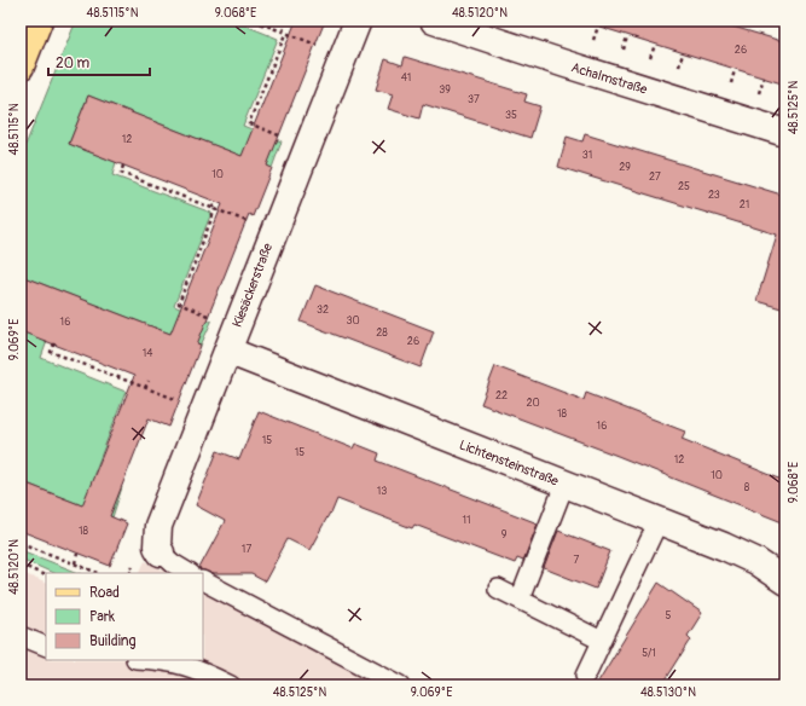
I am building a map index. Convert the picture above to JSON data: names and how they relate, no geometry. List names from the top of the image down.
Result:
{
  "streets": {
    "street": ["Achalmstraße", "Kiesäckerstraße", "Lichtensteinstraße"]
  },
  "crossings": [
    ["Kiesäckerstraße", "Lichtensteinstraße"]
  ],
  "house_numbers": [
    "26",
    "41",
    "39",
    "37",
    "35",
    "12",
    "31",
    "29",
    "10",
    "27",
    "25",
    "23",
    "21",
    "32",
    "30",
    "16",
    "28",
    "26",
    "14",
    "22",
    "20",
    "18",
    "16",
    "15",
    "15",
    "12",
    "10",
    "8",
    "13",
    "11",
    "18",
    "9",
    "17",
    "7",
    "5",
    "5/1"
  ],
  "legend": ["Road", "Park", "Building"],
  "scale_bar": "20 m",
  "coordinates": [
    "48.5115°N",
    "9.068°E",
    "48.5120°N",
    "48.5125°N",
    "9.069°E",
    "48.5130°N"
  ]
}
